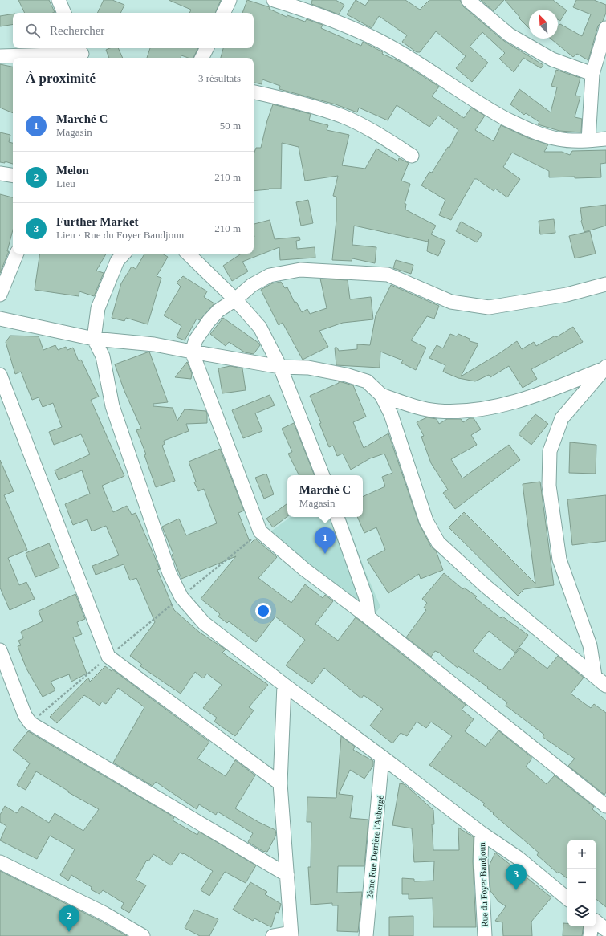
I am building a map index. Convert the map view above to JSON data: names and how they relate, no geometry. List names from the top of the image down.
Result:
{
  "streets": {
    "street": ["2ème Rue Derrière l'Aubergé", "Rue du Foyer Bandjoun"]
  },
  "north": "top left",
  "page": {
    "search": "Rechercher",
    "heading": ["À proximité", "3 résultats"],
    "list": [
      {
        "mark": "1",
        "name": "Marché C",
        "note": "Magasin",
        "value": "50 m"
      },
      {
        "mark": "2",
        "name": "Melon",
        "note": "Lieu",
        "value": "210 m"
      },
      {
        "mark": "3",
        "name": "Further Market",
        "note": "Lieu · Rue du Foyer Bandjoun",
        "value": "210 m"
      }
    ],
    "popup": ["Marché C", "Magasin"],
    "pins": ["1", "3", "2"],
    "map_buttons": ["+", "−"]
  }
}
